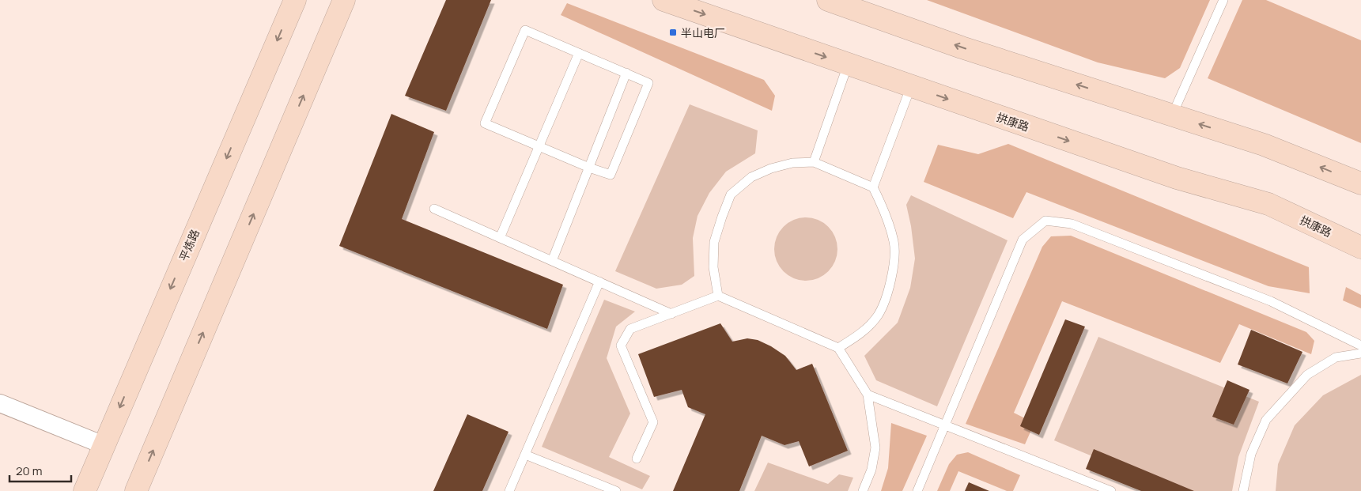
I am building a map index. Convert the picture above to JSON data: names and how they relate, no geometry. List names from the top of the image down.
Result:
{
  "streets": {
    "main road": ["拱康路", "平炼路"]
  },
  "places": {
    "transit": ["半山电厂"]
  },
  "scale_bar": "20 m"
}
